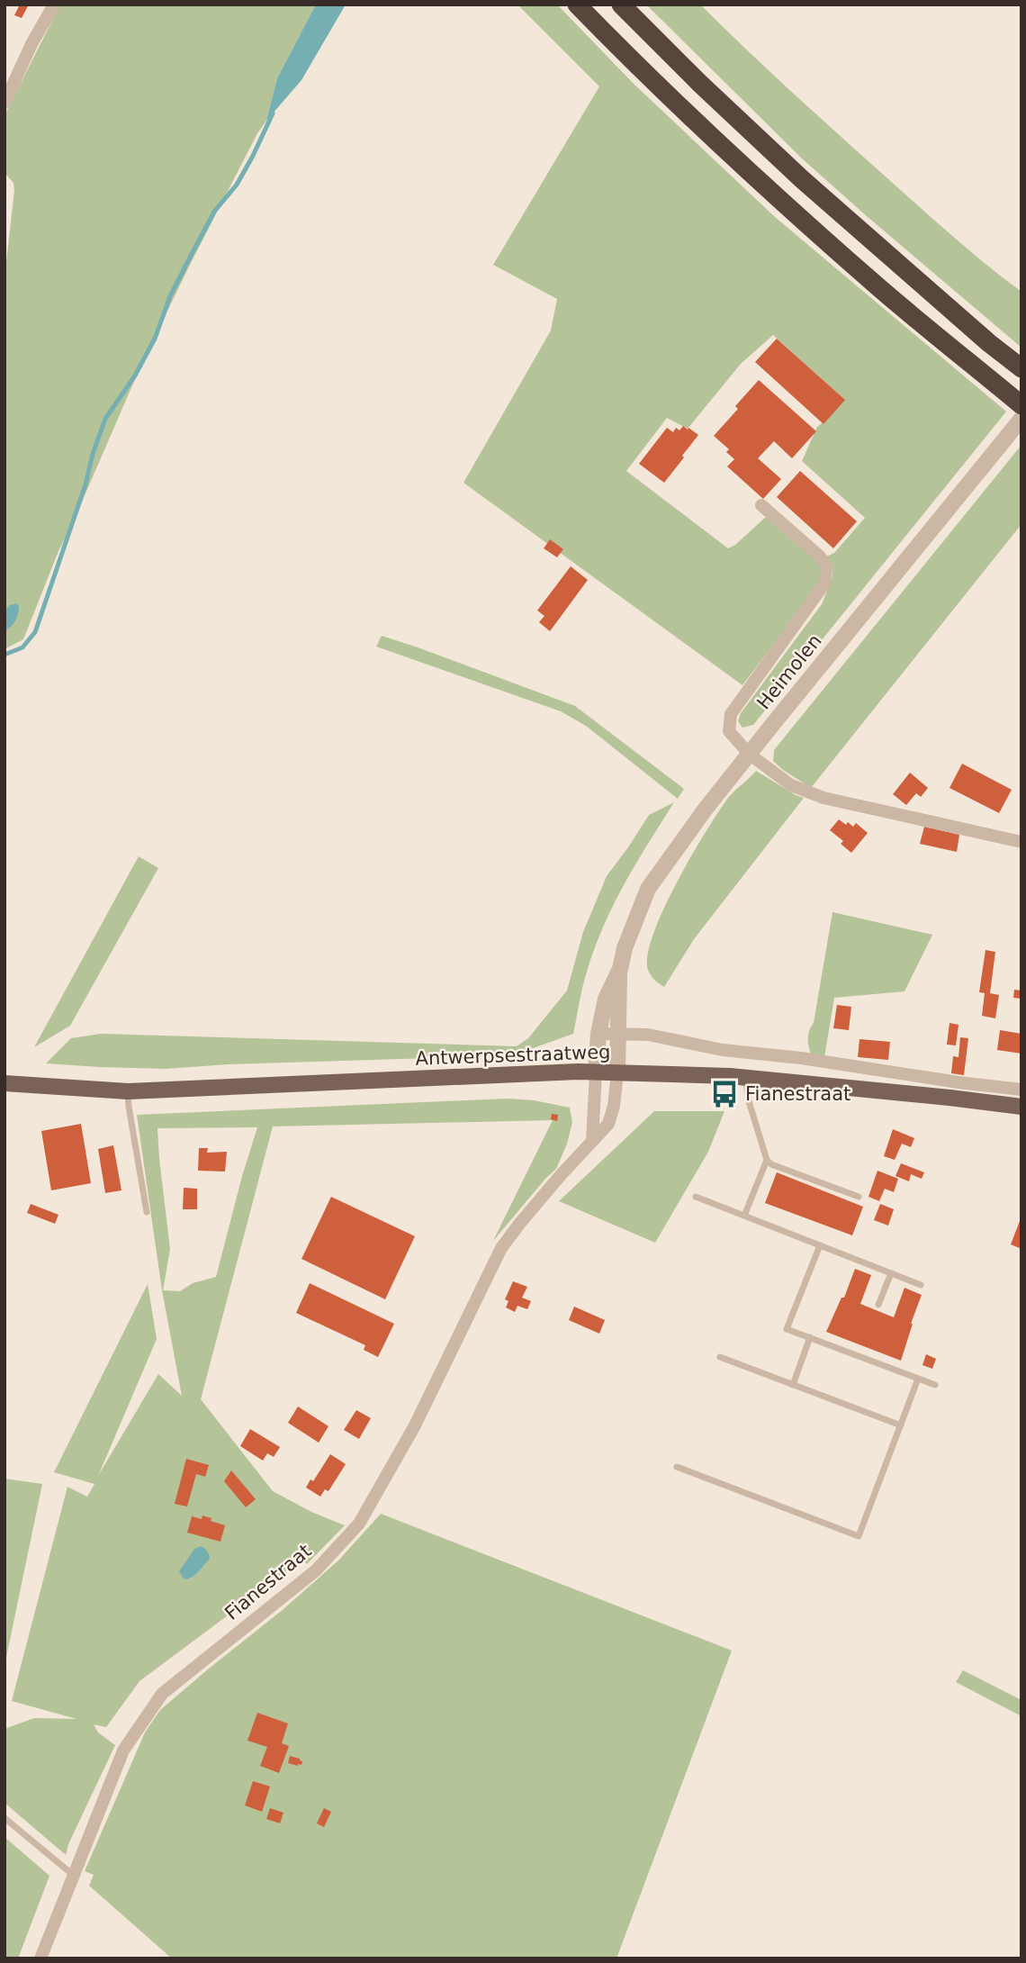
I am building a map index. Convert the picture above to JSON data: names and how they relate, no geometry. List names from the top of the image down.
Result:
{
  "streets": {
    "main road": ["Antwerpsestraatweg"],
    "street": ["Heimolen", "Fianestraat"]
  },
  "crossings": [
    ["Heimolen", "Antwerpsestraatweg"],
    ["Heimolen", "Fianestraat"],
    ["Antwerpsestraatweg", "Fianestraat"]
  ],
  "places": {
    "bus stop": ["Fianestraat"]
  }
}
